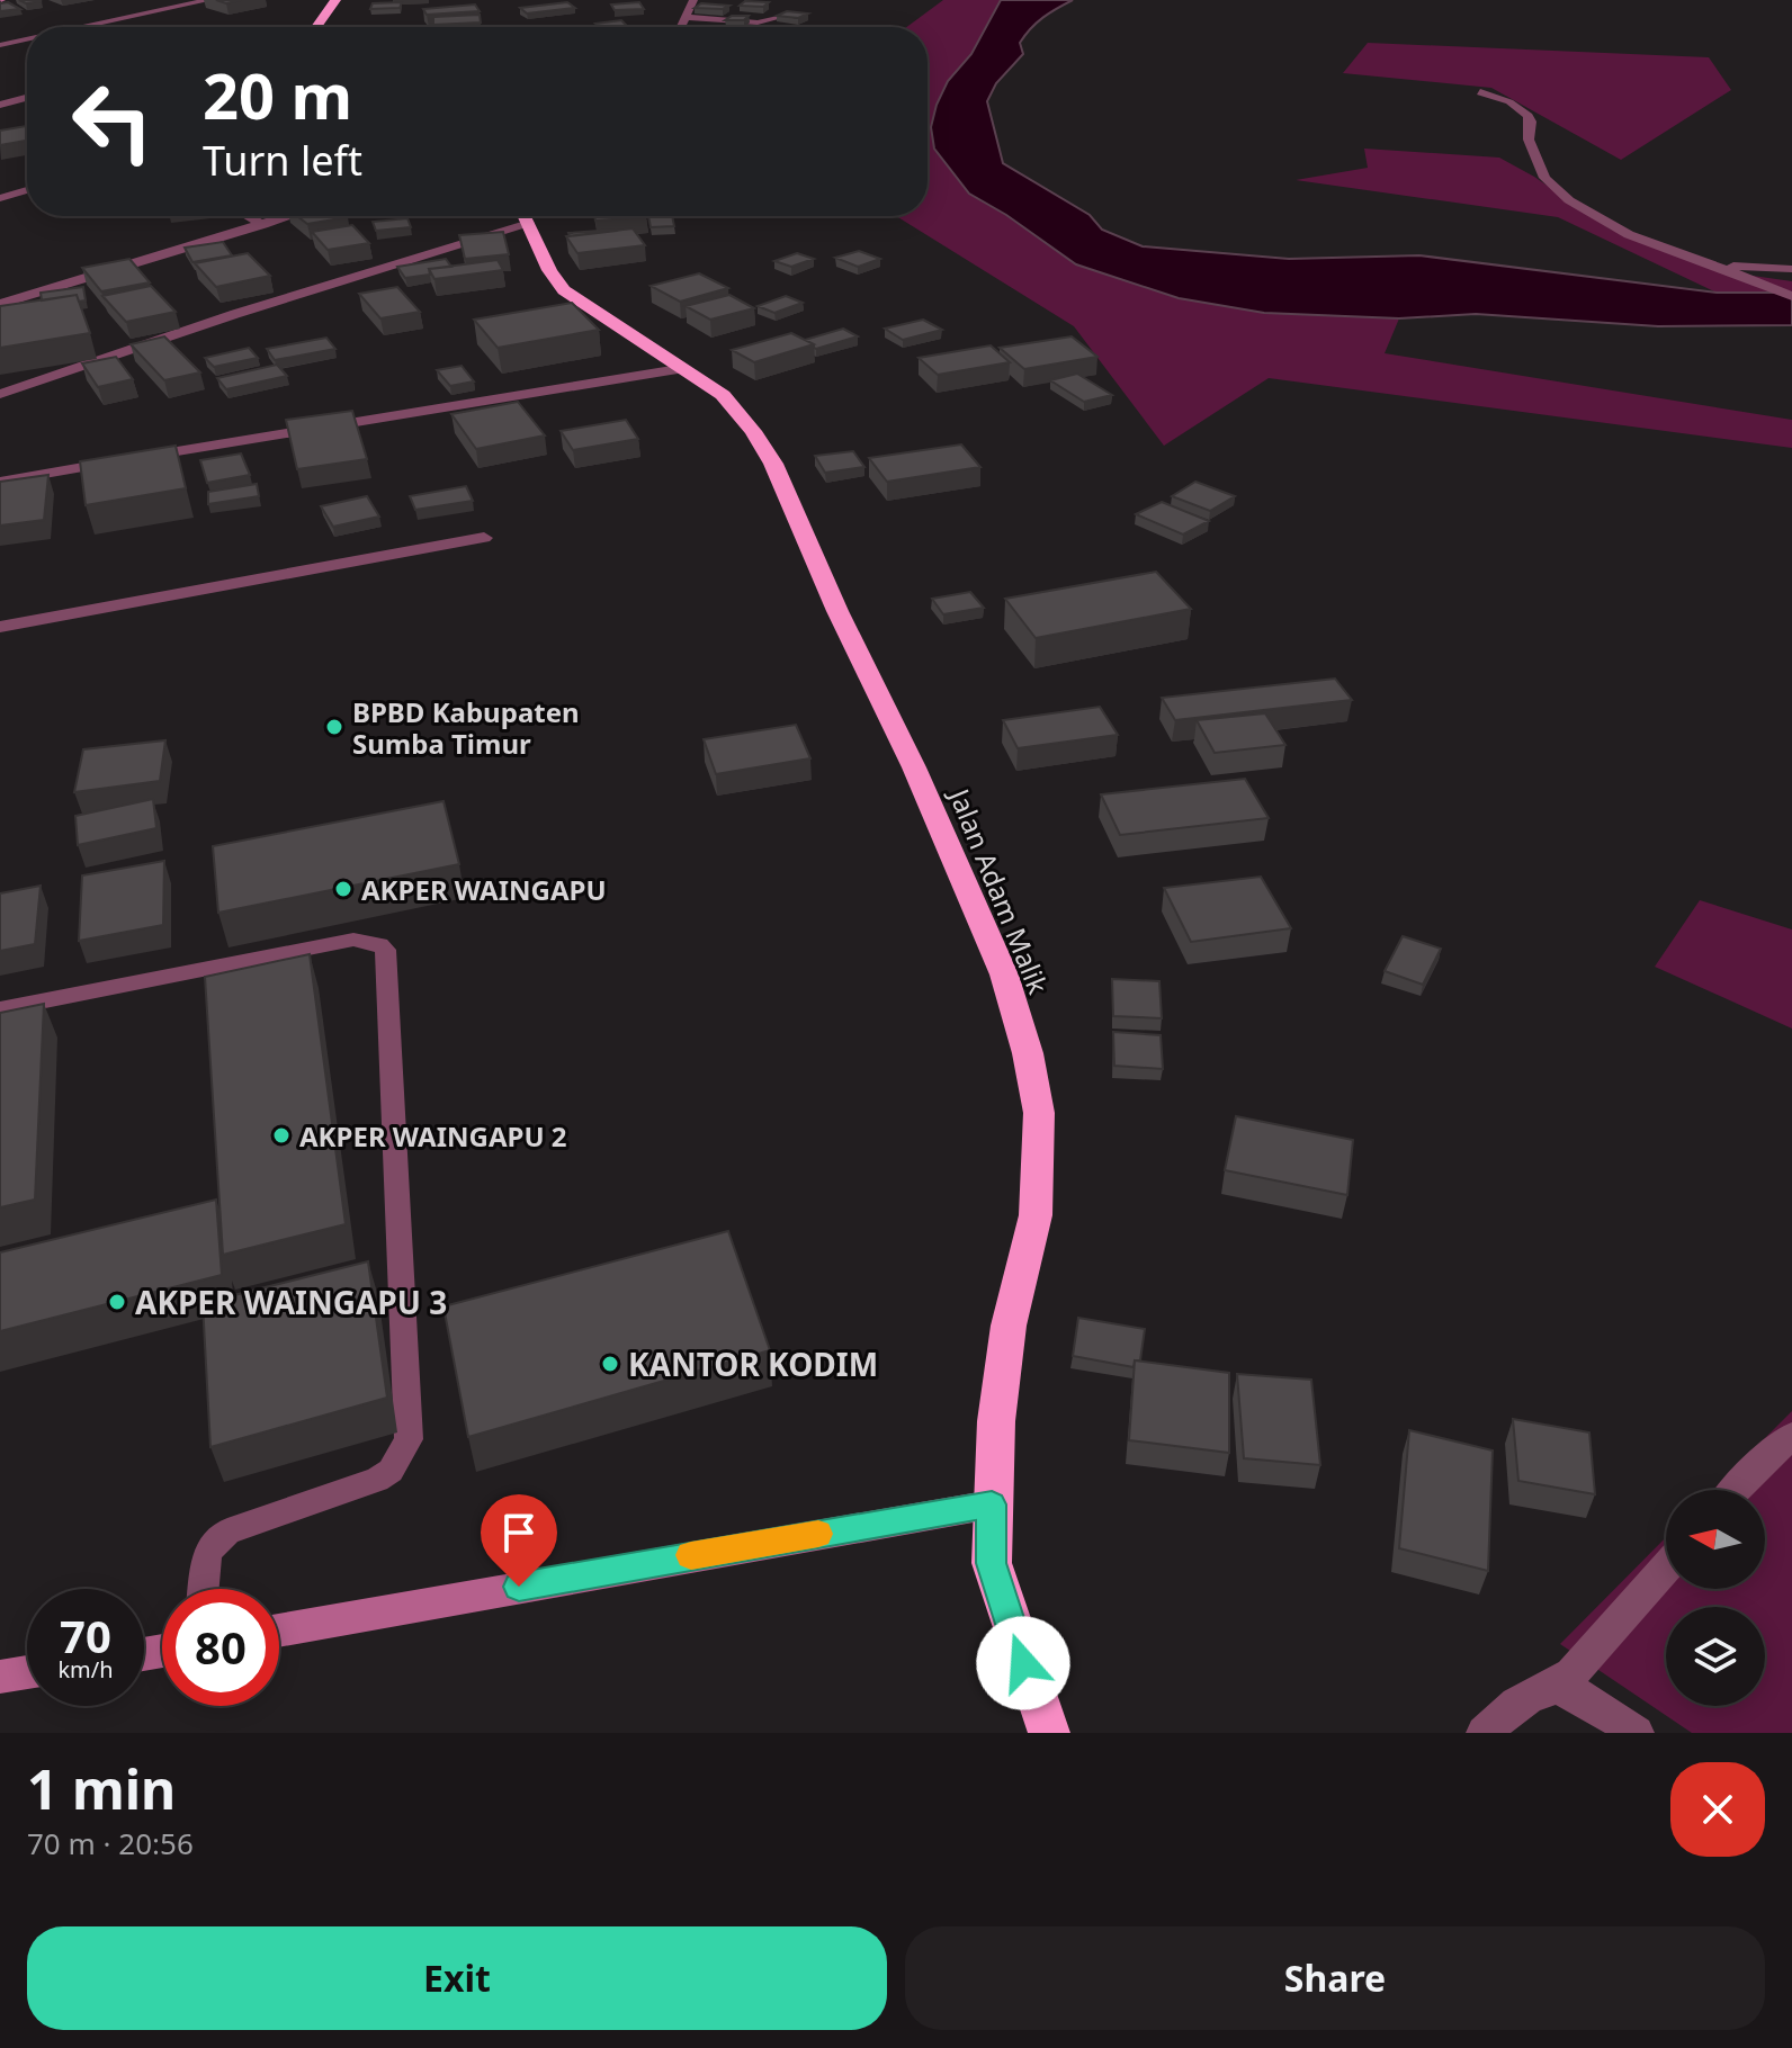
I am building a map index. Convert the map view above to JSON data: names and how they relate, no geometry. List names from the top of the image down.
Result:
{
  "streets": {
    "highway": ["Jalan Adam Malik"]
  },
  "places": [
    "BPBD Kabupaten Sumba Timur",
    "AKPER WAINGAPU",
    "AKPER WAINGAPU 2",
    "AKPER WAINGAPU 3",
    "KANTOR KODIM"
  ],
  "north": "left",
  "page": {
    "turn": ["20 m", "Turn left"],
    "speed": "70 km/h",
    "limit": "80",
    "heading": ["1 min", "70 m · 20:56"],
    "buttons": ["Exit", "Share"]
  }
}
